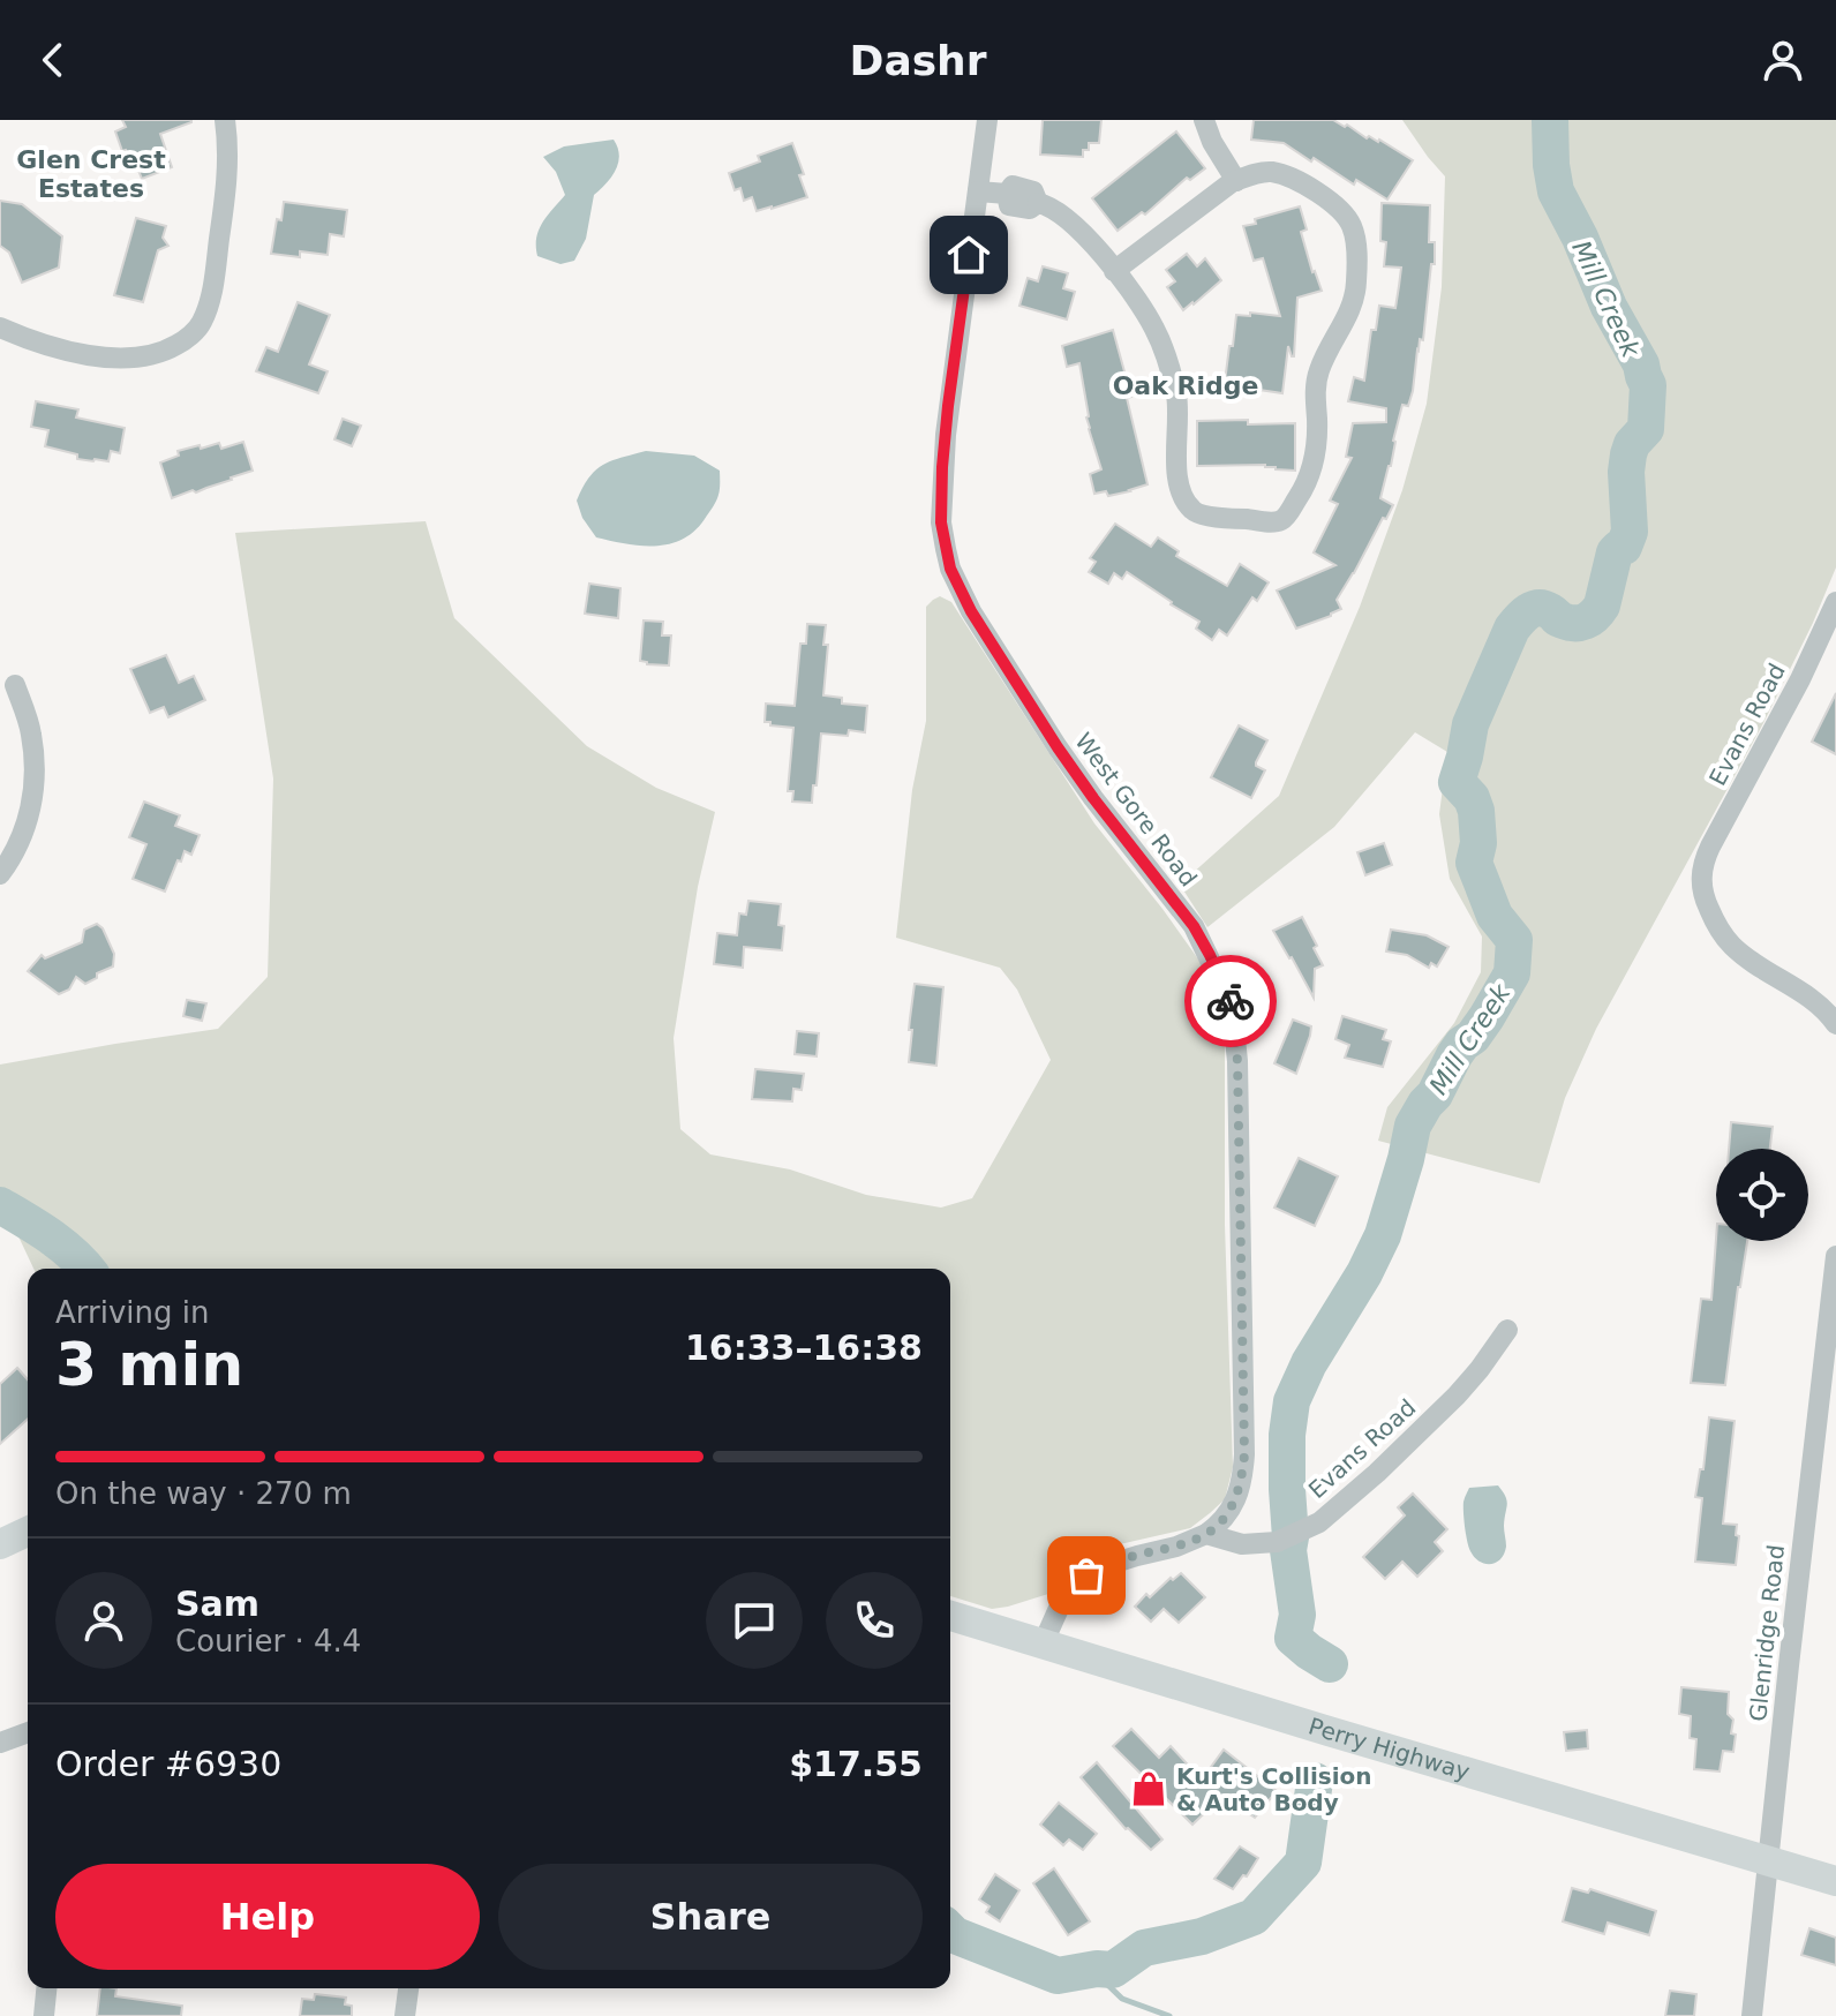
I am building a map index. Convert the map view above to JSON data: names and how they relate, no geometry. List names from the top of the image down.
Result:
{
  "streets": {
    "main road": ["Perry Highway"],
    "street": ["Evans Road", "West Gore Road", "Glenridge Road"]
  },
  "crossings": [
    ["Evans Road", "West Gore Road"],
    ["Glenridge Road", "Perry Highway"]
  ],
  "districts": ["Glen Crest Estates", "Oak Ridge"],
  "water": ["Mill Creek"],
  "places": {
    "shop": ["Kurt's Collision & Auto Body"]
  },
  "page": {
    "header": "Dashr",
    "heading": ["3 min", "Arriving in", "16:33–16:38"],
    "panel": [
      "Sam",
      "Courier · 4.4",
      "Order #6930",
      "$17.55"
    ],
    "bar": "On the way · 270 m",
    "buttons": ["Help", "Share"]
  }
}
